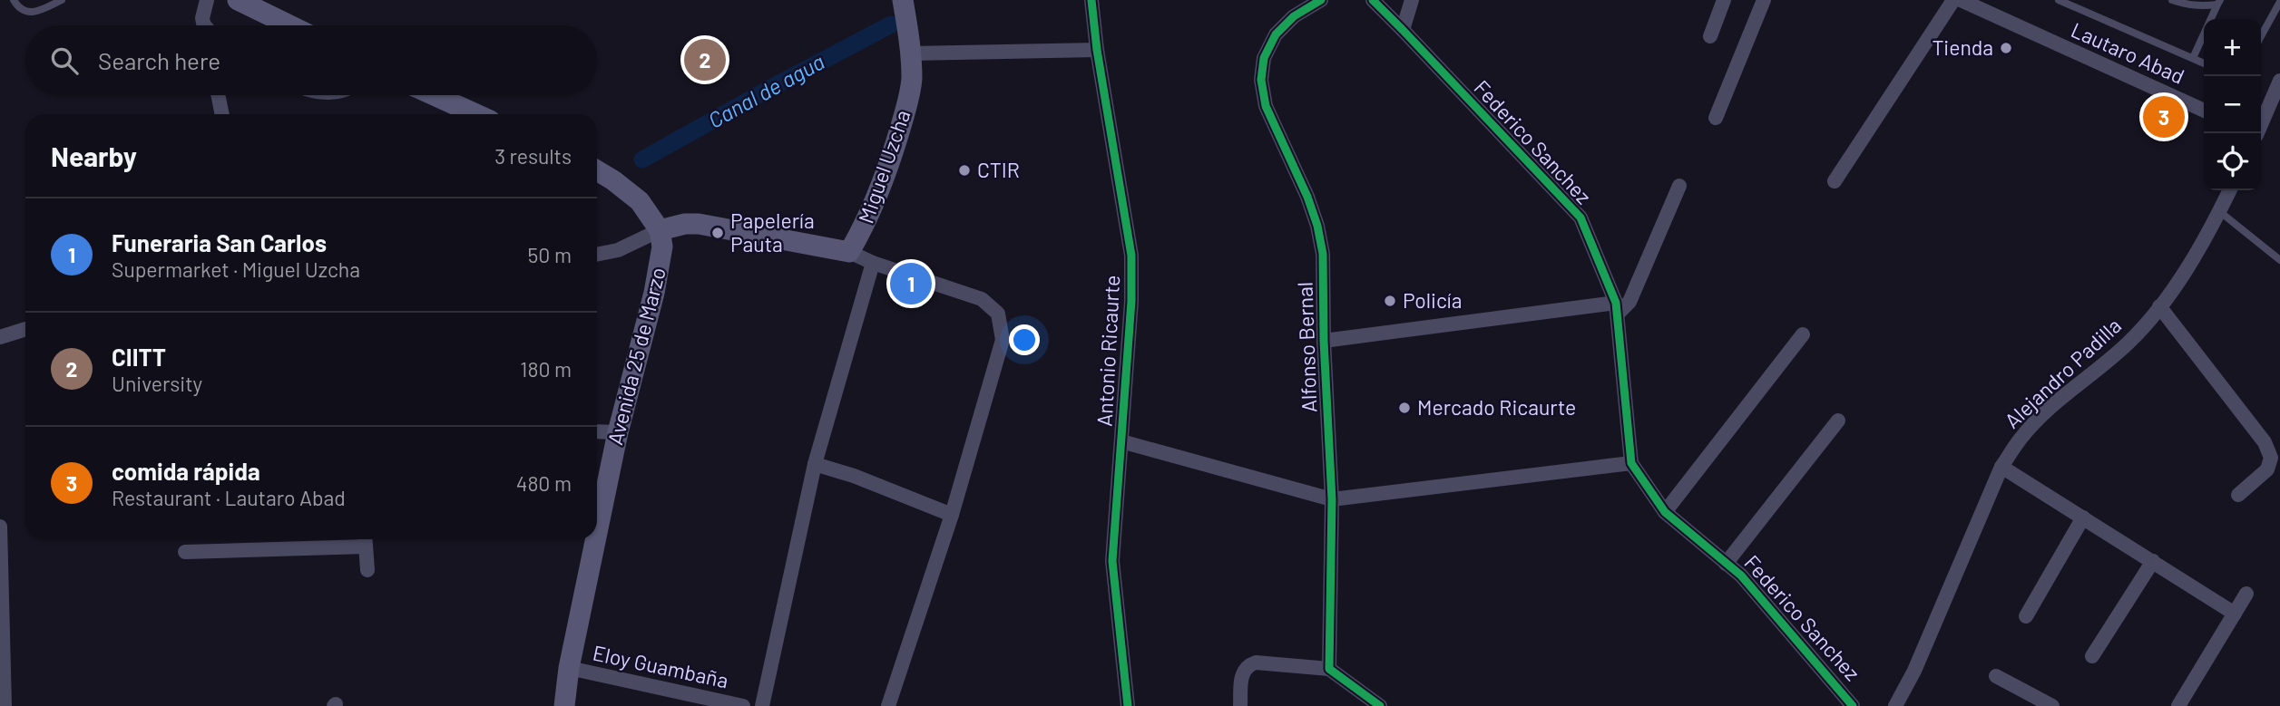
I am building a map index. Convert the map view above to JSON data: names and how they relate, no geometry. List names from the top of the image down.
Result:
{
  "streets": {
    "main road": ["Miguel Uzcha", "Avenida 25 de Marzo"],
    "street": [
      "Lautaro Abad",
      "Federico Sanchez",
      "Alfonso Bernal",
      "Antonio Ricaurte",
      "Alejandro Padilla",
      "Eloy Guambaña"
    ]
  },
  "crossings": [
    ["Avenida 25 de Marzo", "Eloy Guambaña"]
  ],
  "water": ["Canal de agua"],
  "places": [
    "Tienda",
    "CTIR",
    "Papelería Pauta",
    "Policía",
    "Mercado Ricaurte"
  ],
  "page": {
    "map_buttons": ["+", "−"],
    "search": "Search here",
    "pins": ["2", "3", "1"],
    "heading": ["Nearby", "3 results"],
    "list": [
      {
        "mark": "1",
        "name": "Funeraria San Carlos",
        "note": "Supermarket · Miguel Uzcha",
        "value": "50 m"
      },
      {
        "mark": "2",
        "name": "CIITT",
        "note": "University",
        "value": "180 m"
      },
      {
        "mark": "3",
        "name": "comida rápida",
        "note": "Restaurant · Lautaro Abad",
        "value": "480 m"
      }
    ]
  }
}
